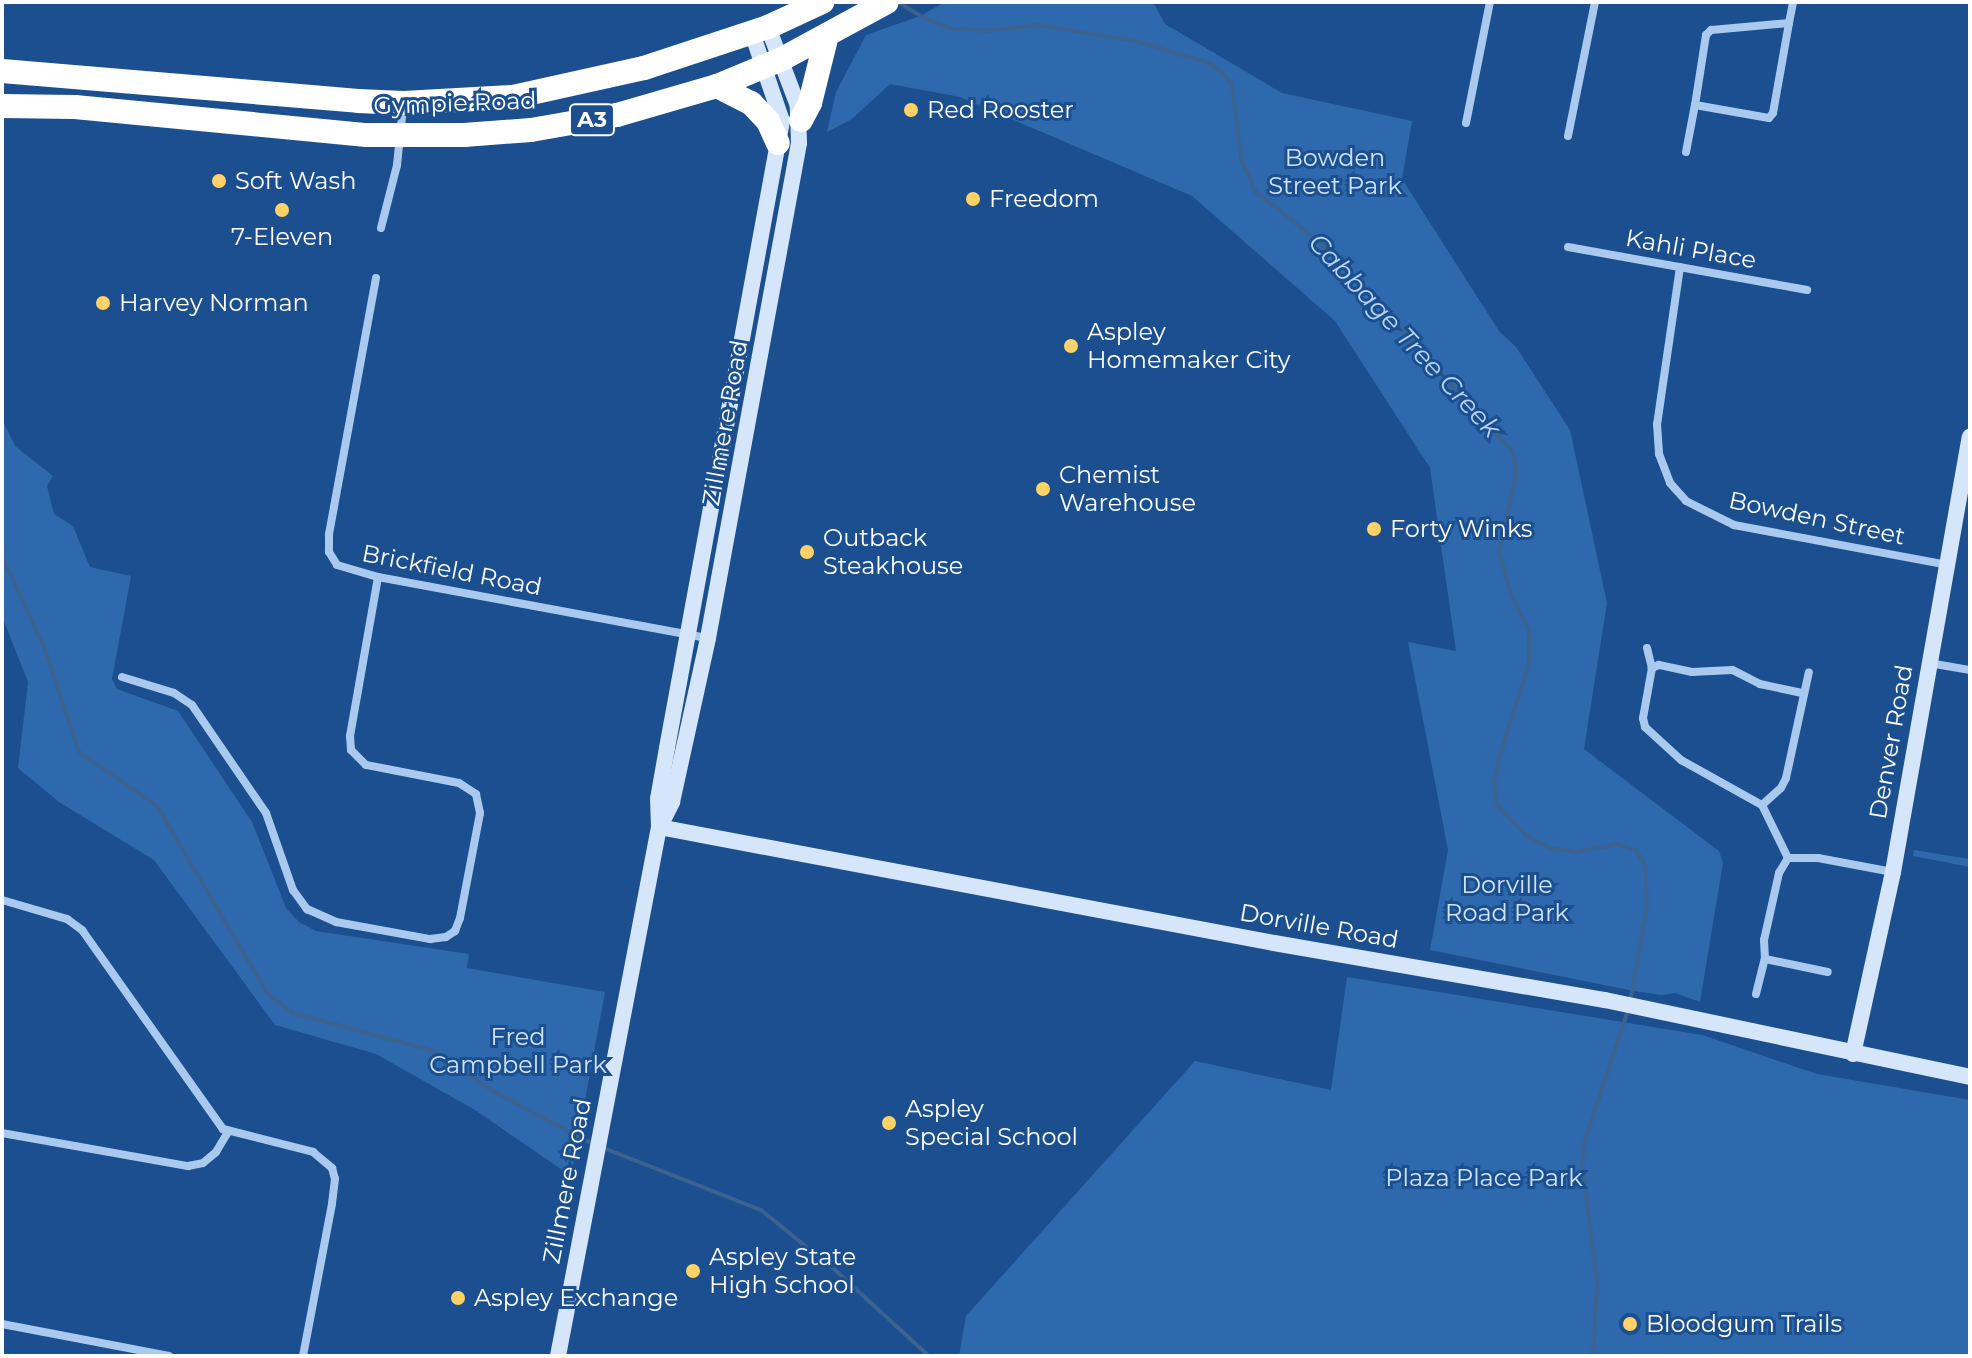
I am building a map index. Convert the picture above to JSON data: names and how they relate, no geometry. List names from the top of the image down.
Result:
{
  "streets": {
    "highway": ["Gympie Road", "A3"],
    "main road": ["Zillmere Road", "Denver Road", "Dorville Road"],
    "street": ["Kahli Place", "Bowden Street", "Brickfield Road"]
  },
  "crossings": [
    ["Gympie Road", "Zillmere Road"],
    ["Kahli Place", "Bowden Street"],
    ["Zillmere Road", "Brickfield Road"],
    ["Zillmere Road", "Dorville Road"],
    ["Bowden Street", "Denver Road"],
    ["Denver Road", "Dorville Road"]
  ],
  "water": ["Cabbage Tree Creek"],
  "parks": [
    "Bowden Street Park",
    "Dorville Road Park",
    "Fred Campbell Park",
    "Plaza Place Park"
  ],
  "places": [
    "Red Rooster",
    "Soft Wash",
    "Freedom",
    "7-Eleven",
    "Harvey Norman",
    "Aspley Homemaker City",
    "Chemist Warehouse",
    "Forty Winks",
    "Outback Steakhouse",
    "Aspley Special School",
    "Aspley State High School",
    "Aspley Exchange",
    "Bloodgum Trails"
  ]
}
